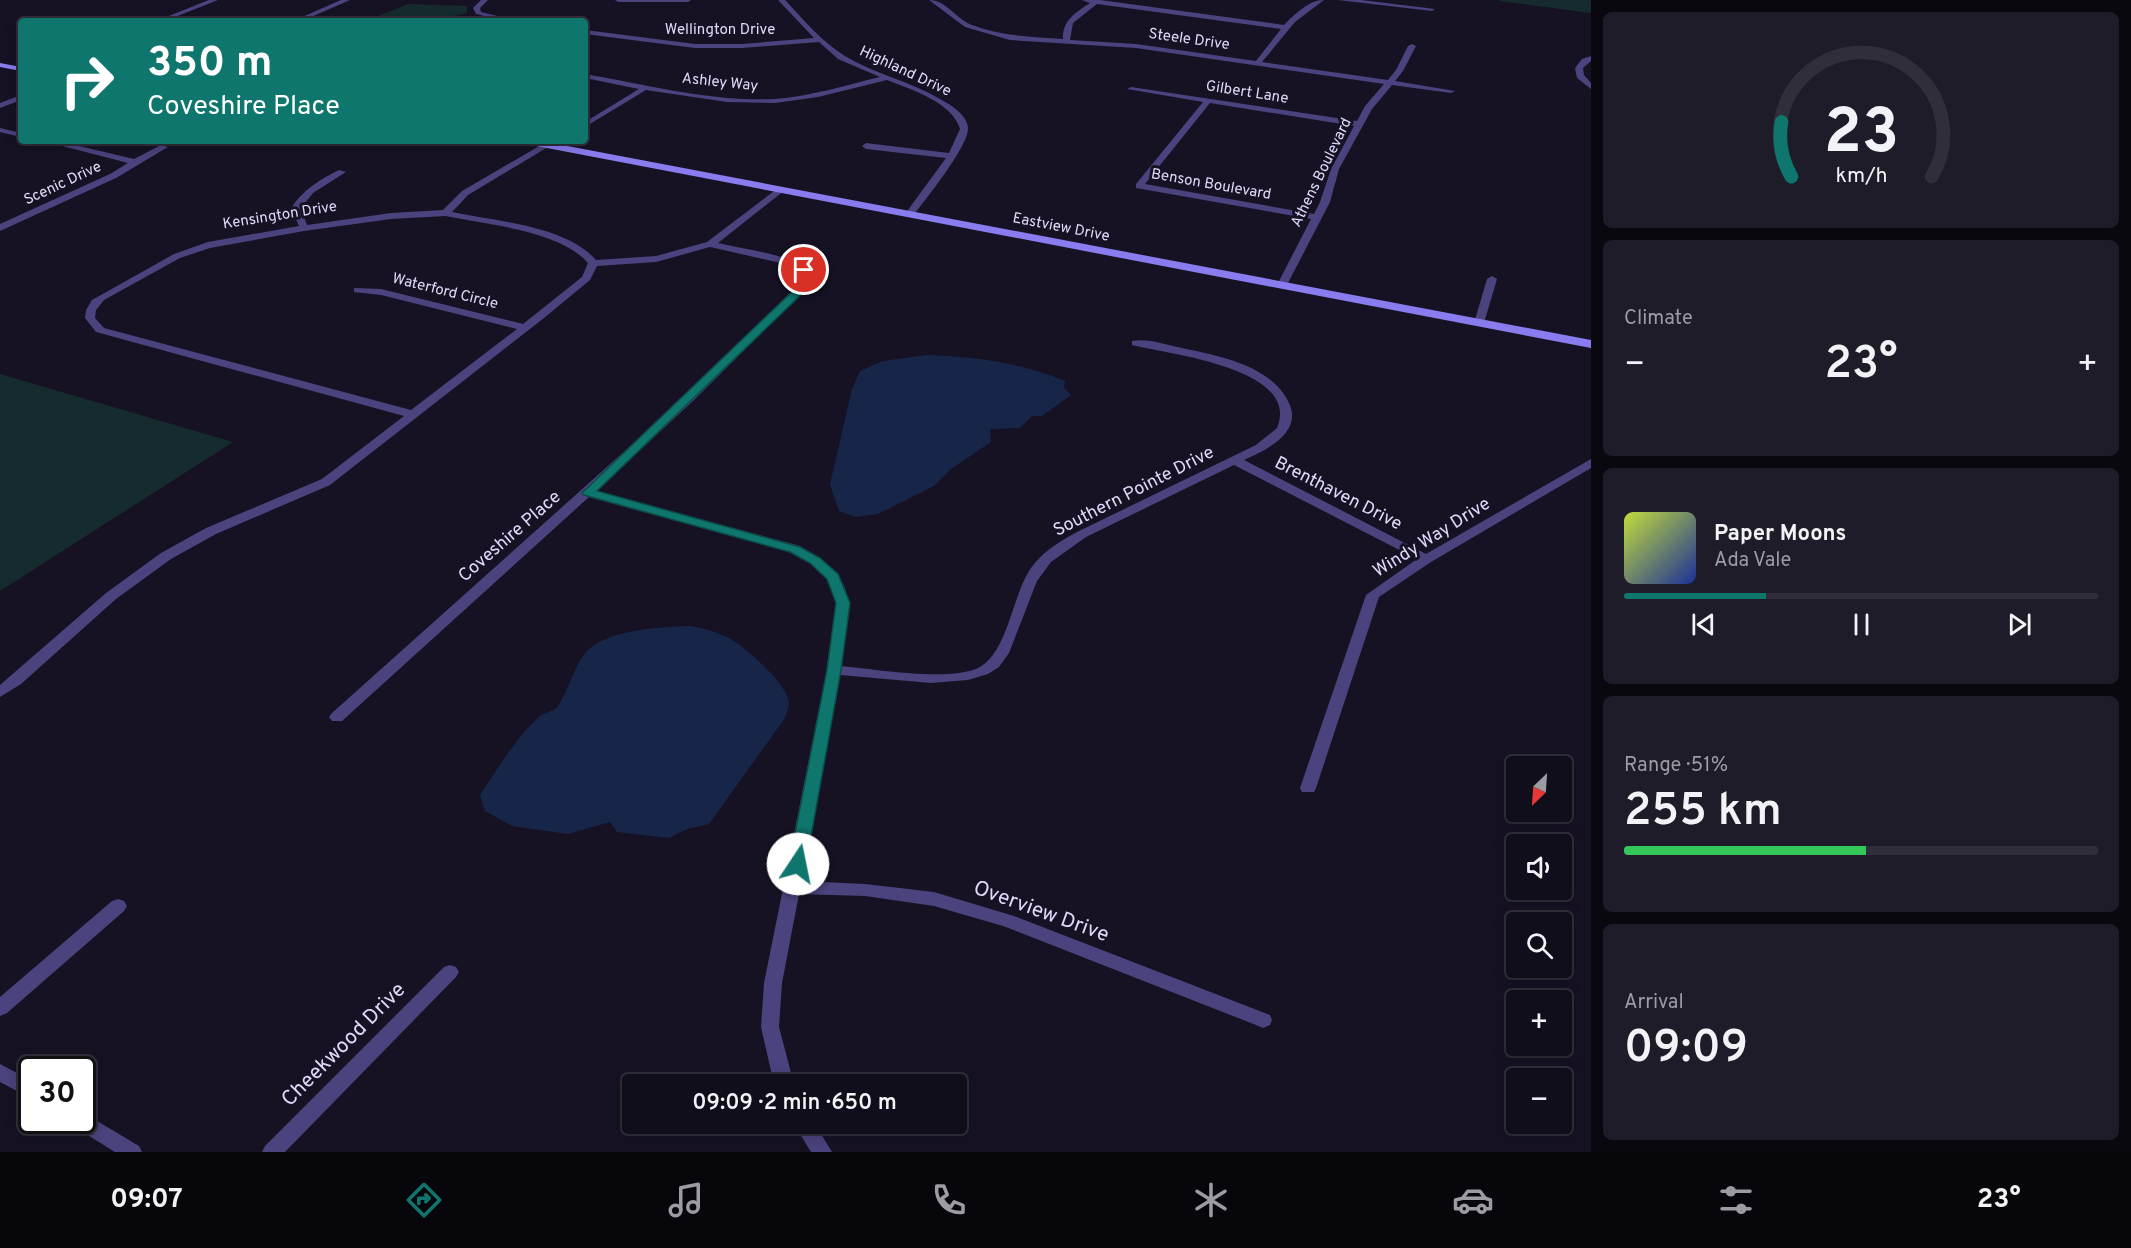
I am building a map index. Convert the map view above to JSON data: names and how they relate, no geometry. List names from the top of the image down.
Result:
{
  "streets": {
    "street": [
      "Wellington Drive",
      "Steele Drive",
      "Highland Drive",
      "Ashley Way",
      "Gilbert Lane",
      "Athens Boulevard",
      "Scenic Drive",
      "Benson Boulevard",
      "Kensington Drive",
      "Eastview Drive",
      "Waterford Circle",
      "Southern Pointe Drive",
      "Brenthaven Drive",
      "Coveshire Place",
      "Windy Way Drive",
      "Overview Drive",
      "Cheekwood Drive"
    ]
  },
  "crossings": [
    ["Wellington Drive", "Highland Drive"],
    ["Steele Drive", "Athens Boulevard"],
    ["Highland Drive", "Ashley Way"],
    ["Highland Drive", "Eastview Drive"],
    ["Gilbert Lane", "Athens Boulevard"],
    ["Gilbert Lane", "Benson Boulevard"],
    ["Athens Boulevard", "Benson Boulevard"],
    ["Athens Boulevard", "Eastview Drive"],
    ["Southern Pointe Drive", "Brenthaven Drive"],
    ["Brenthaven Drive", "Windy Way Drive"]
  ],
  "north": "bottom left",
  "page": {
    "turn": ["350 m", "Coveshire Place"],
    "tile": [
      "Climate",
      ["Range · 51%", "255 km"],
      ["Arrival", "09:09"]
    ],
    "heat": ["−", "23°", "+"],
    "song": ["Paper Moons", "Ada Vale"],
    "map_buttons": ["+", "−"],
    "limit": "30",
    "trip": "09:09 · 2 min · 650 m",
    "tabs": ["09:07", "23°"],
    "gauge": ["23", "km/h"]
  }
}
